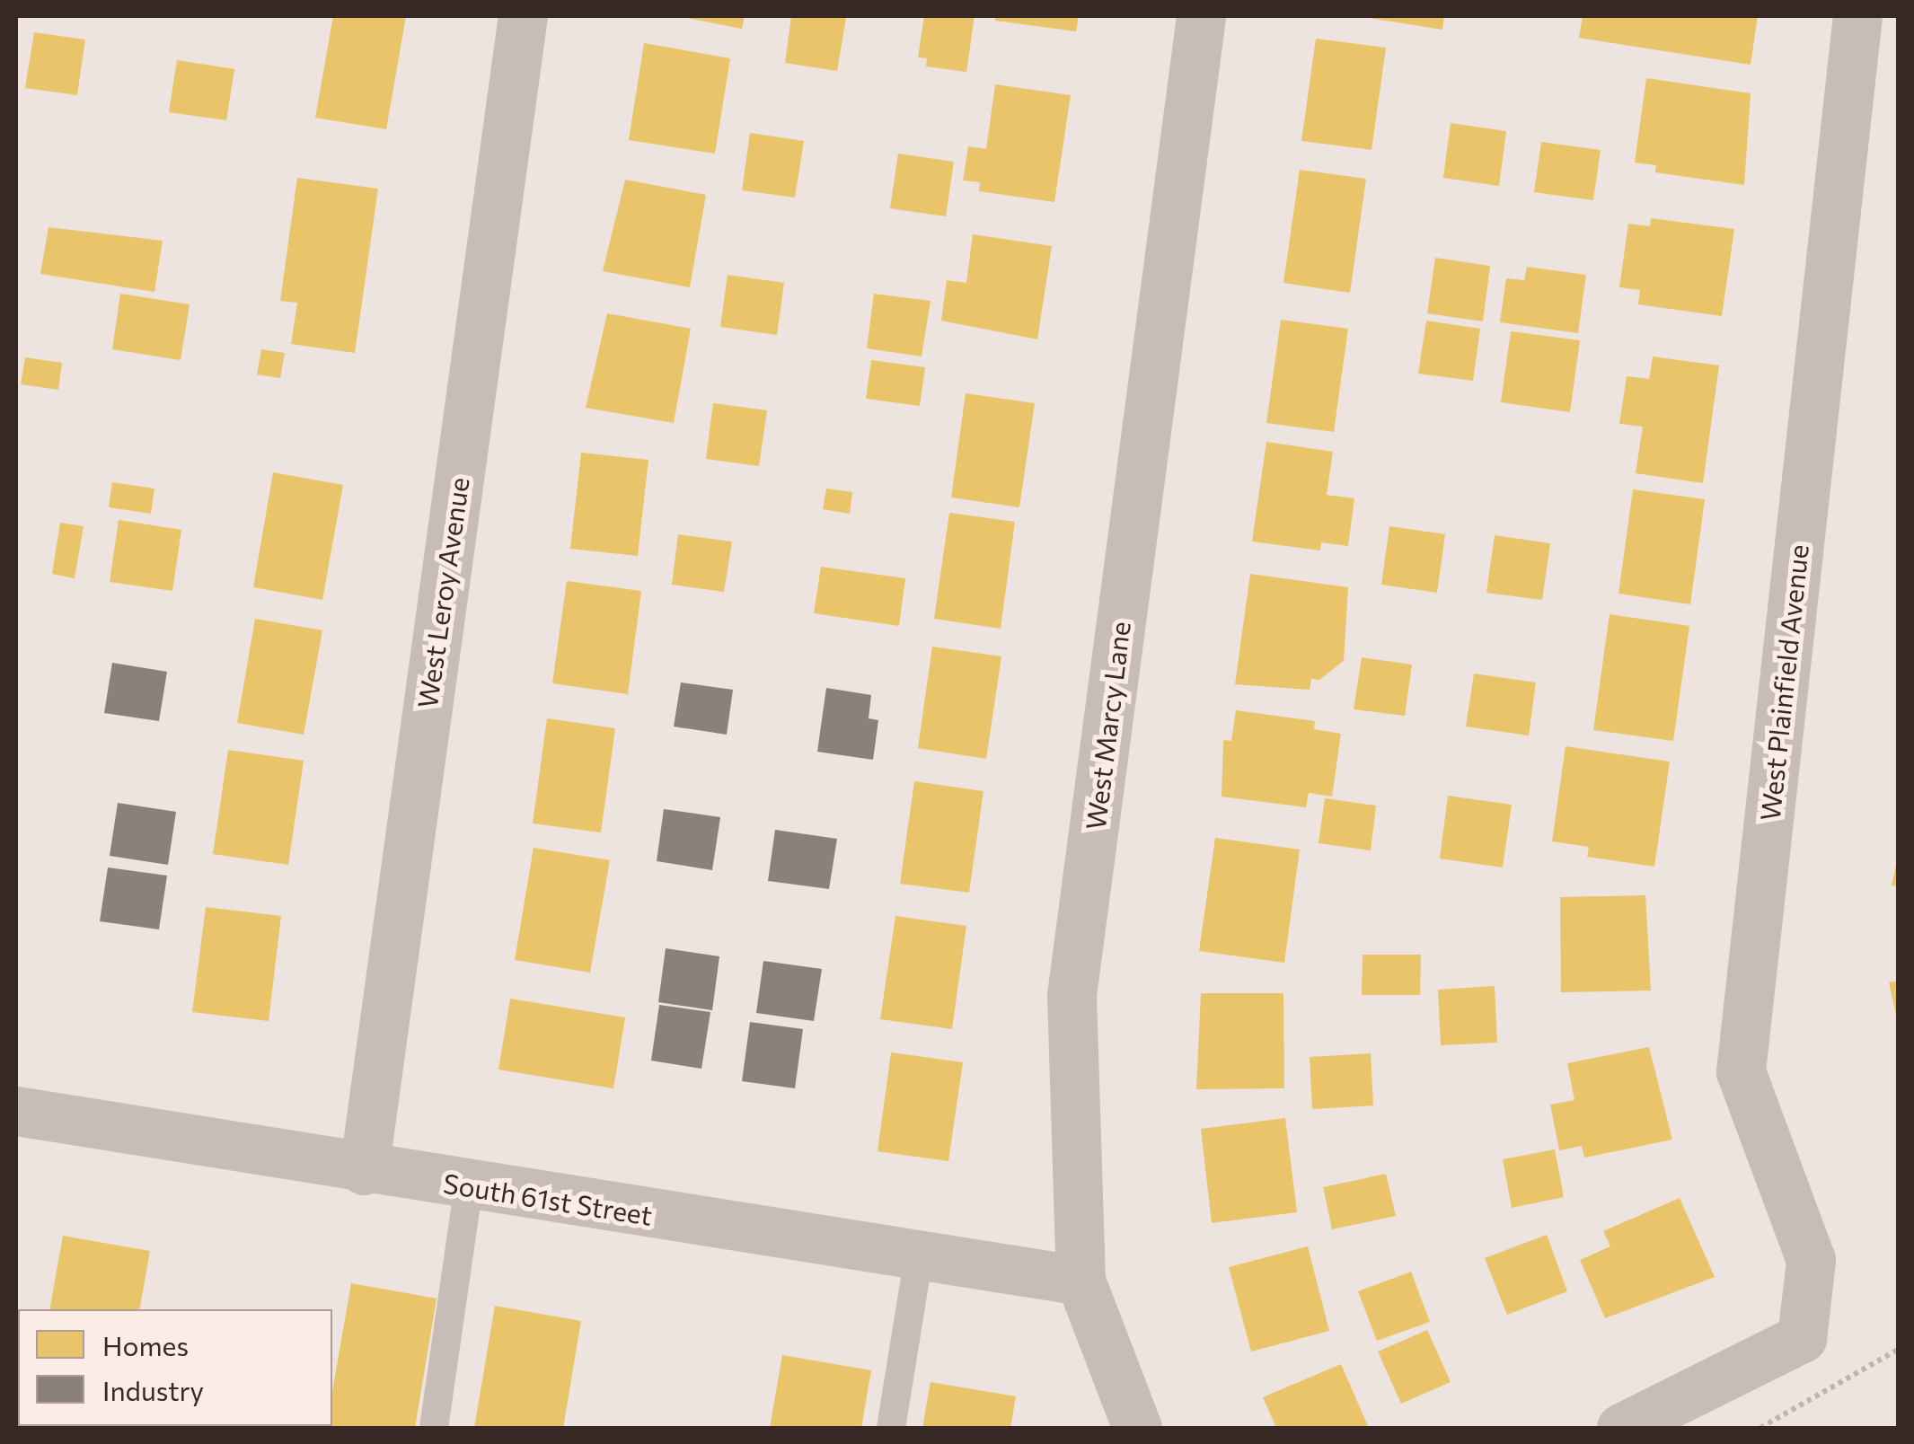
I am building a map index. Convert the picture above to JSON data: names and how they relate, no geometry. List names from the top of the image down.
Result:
{
  "streets": {
    "street": [
      "West Leroy Avenue",
      "West Plainfield Avenue",
      "West Marcy Lane",
      "South 61st Street"
    ]
  },
  "crossings": [
    ["West Leroy Avenue", "South 61st Street"],
    ["West Marcy Lane", "South 61st Street"]
  ],
  "legend": ["Homes", "Industry"]
}
